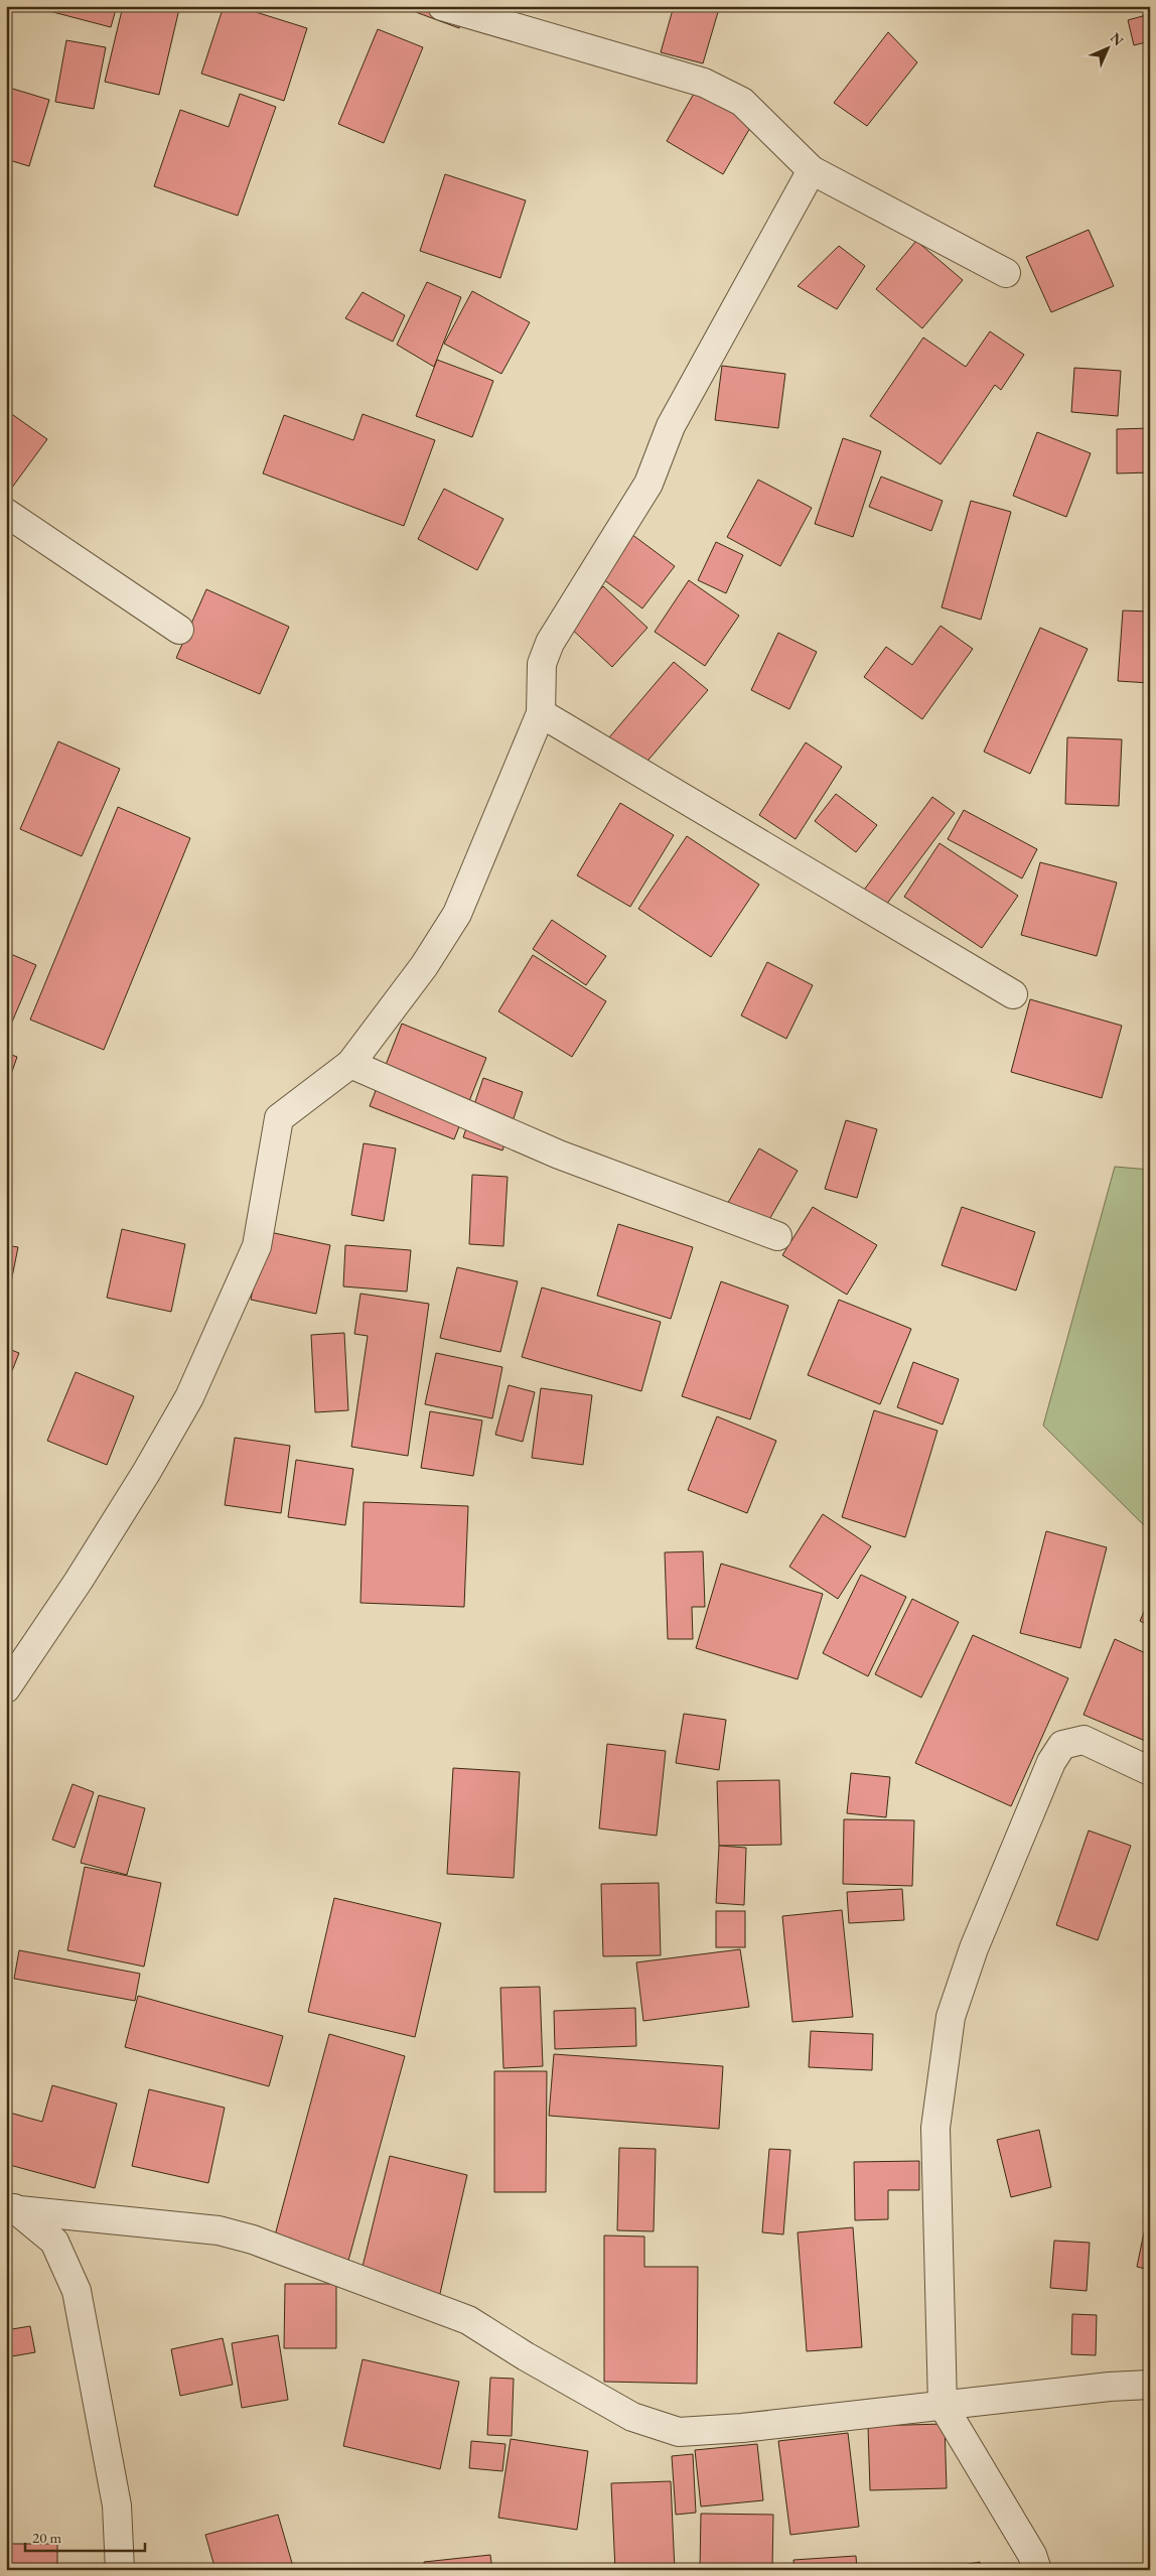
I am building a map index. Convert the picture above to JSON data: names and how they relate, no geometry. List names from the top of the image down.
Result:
{
  "scale_bar": "20 m",
  "north": "top right"
}
